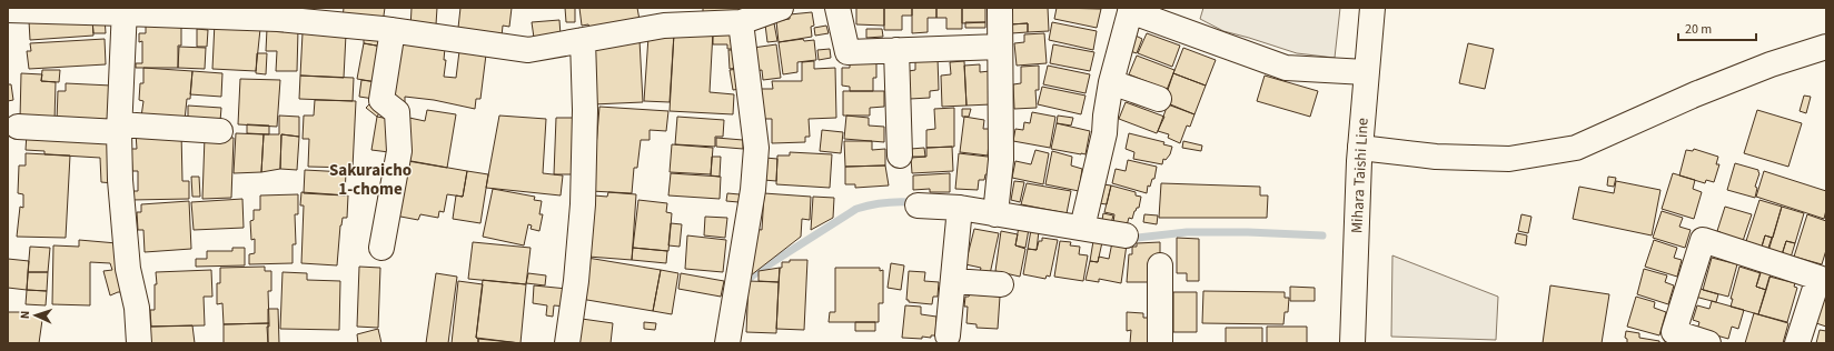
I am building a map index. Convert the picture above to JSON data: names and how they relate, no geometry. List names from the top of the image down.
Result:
{
  "streets": {
    "street": ["Mihara Taishi Line"]
  },
  "districts": ["Sakuraicho 1-chome"],
  "scale_bar": "20 m",
  "north": "left"
}
